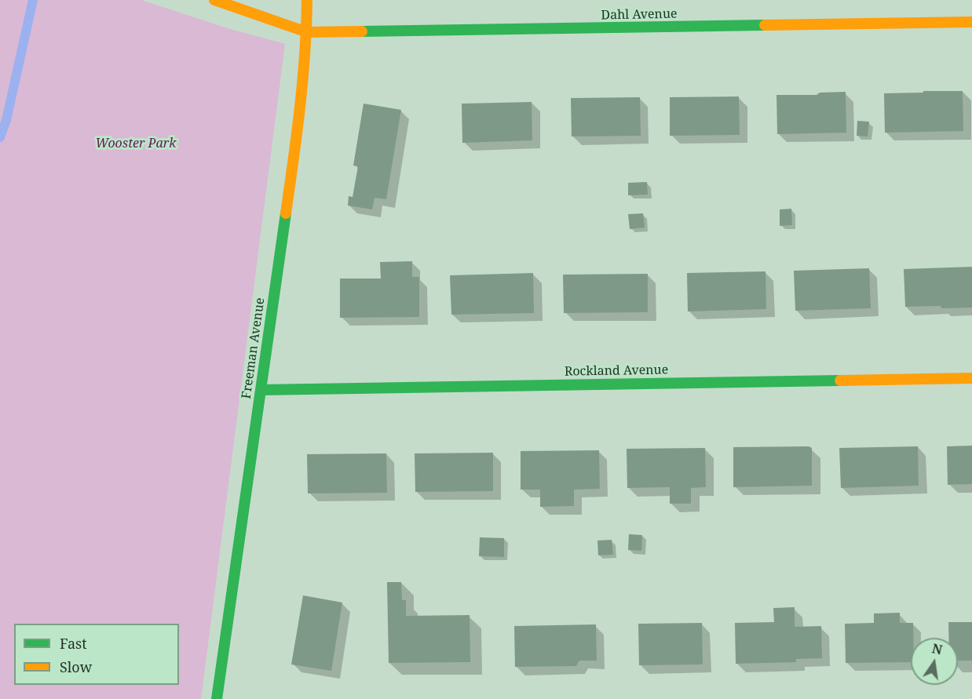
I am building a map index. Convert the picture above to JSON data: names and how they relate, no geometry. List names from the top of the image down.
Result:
{
  "streets": {
    "street": ["Dahl Avenue", "Freeman Avenue", "Rockland Avenue"]
  },
  "crossings": [
    ["Dahl Avenue", "Freeman Avenue"],
    ["Freeman Avenue", "Rockland Avenue"]
  ],
  "parks": ["Wooster Park"],
  "legend": ["Fast", "Slow"],
  "north": "top"
}
